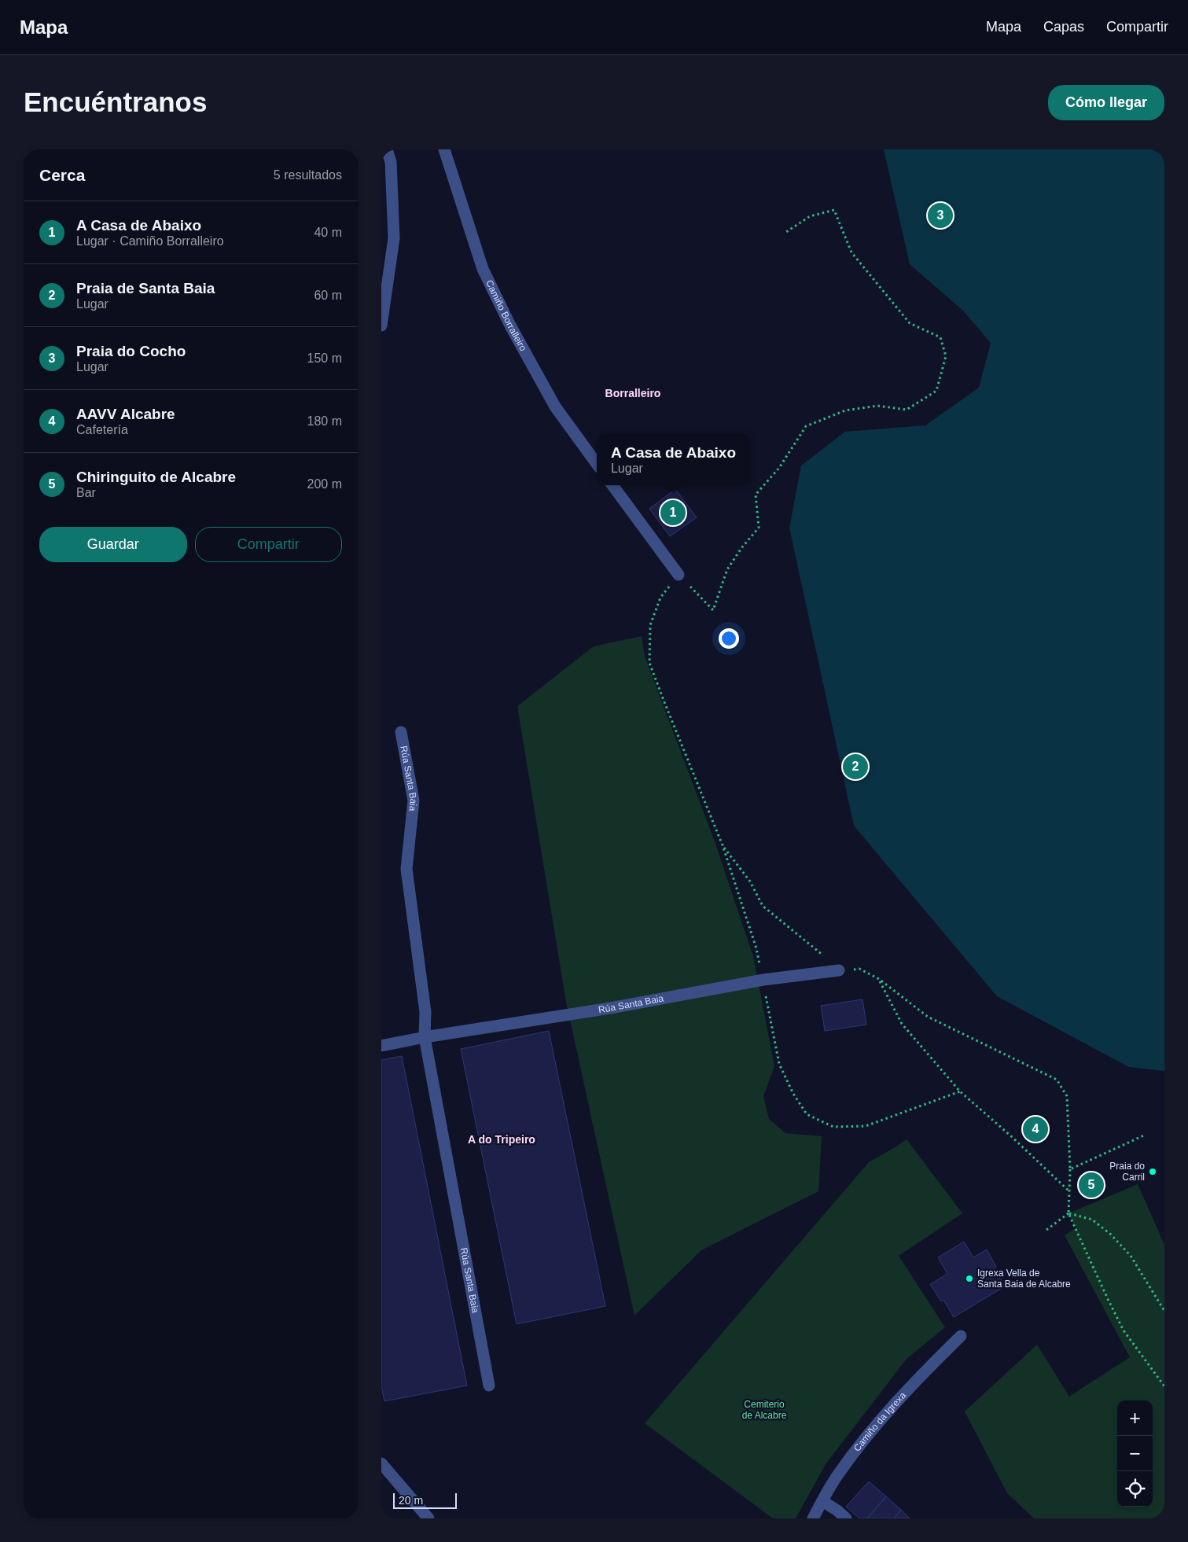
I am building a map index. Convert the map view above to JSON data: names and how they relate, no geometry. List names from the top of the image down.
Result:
{
  "streets": {
    "street": ["Camiño Borralleiro", "Rúa Santa Baia", "Camiño da Igrexa"]
  },
  "districts": ["Borralleiro", "A do Tripeiro"],
  "parks": ["Cemiterio de Alcabre"],
  "places": ["Praia do Carril", "Igrexa Vella de Santa Baia de Alcabre"],
  "scale_bar": "20 m",
  "page": {
    "header": "Mapa",
    "nav": ["Mapa", "Capas", "Compartir"],
    "buttons": [
      "Cómo llegar",
      ["Guardar", "Compartir"]
    ],
    "title": "Encuéntranos",
    "heading": ["Cerca", "5 resultados"],
    "list": [
      {
        "mark": "1",
        "name": "A Casa de Abaixo",
        "note": "Lugar · Camiño Borralleiro",
        "value": "40 m"
      },
      {
        "mark": "2",
        "name": "Praia de Santa Baia",
        "note": "Lugar",
        "value": "60 m"
      },
      {
        "mark": "3",
        "name": "Praia do Cocho",
        "note": "Lugar",
        "value": "150 m"
      },
      {
        "mark": "4",
        "name": "AAVV Alcabre",
        "note": "Cafetería",
        "value": "180 m"
      },
      {
        "mark": "5",
        "name": "Chiringuito de Alcabre",
        "note": "Bar",
        "value": "200 m"
      }
    ],
    "pins": [
      "3",
      "1",
      "2",
      "4",
      "5"
    ],
    "popup": ["A Casa de Abaixo", "Lugar"],
    "map_buttons": ["+", "−"],
    "scale": "20 m"
  }
}
